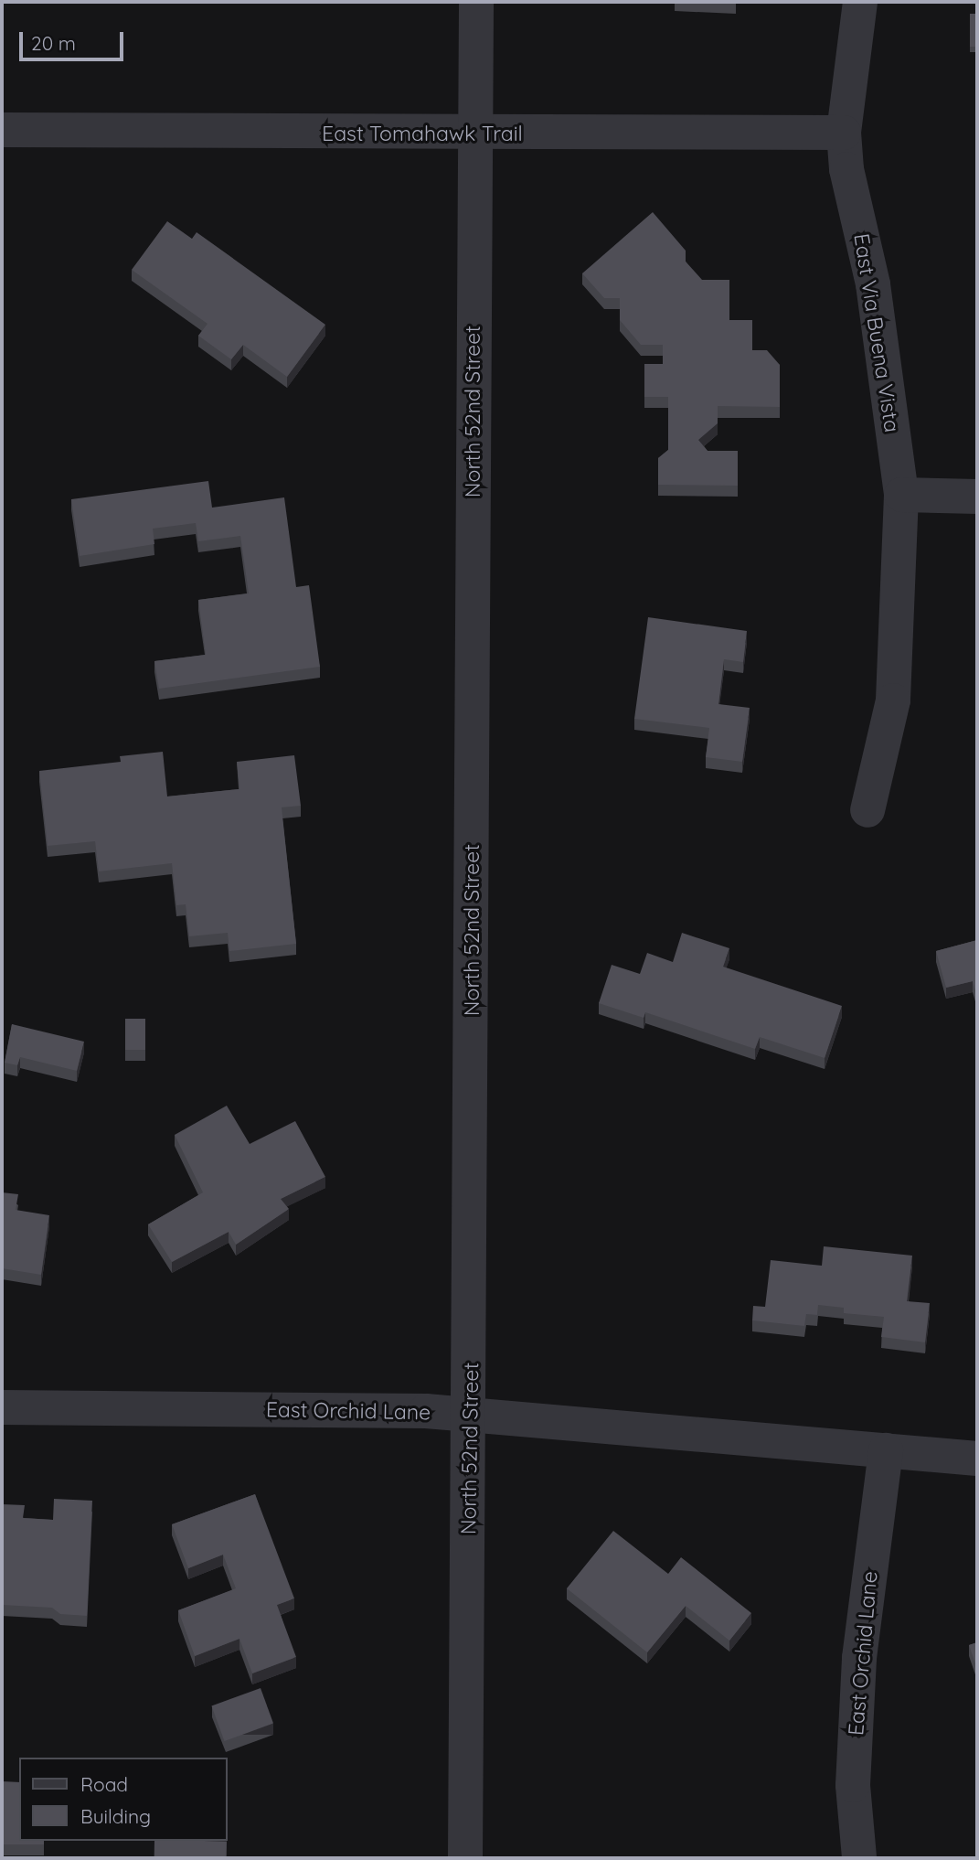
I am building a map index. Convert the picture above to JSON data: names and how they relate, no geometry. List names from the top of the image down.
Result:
{
  "streets": {
    "street": [
      "East Tomahawk Trail",
      "East Via Buena Vista",
      "North 52nd Street",
      "East Orchid Lane"
    ]
  },
  "crossings": [
    ["East Tomahawk Trail", "East Via Buena Vista"],
    ["East Tomahawk Trail", "North 52nd Street"],
    ["North 52nd Street", "East Orchid Lane"]
  ],
  "legend": ["Road", "Building"],
  "scale_bar": "20 m"
}
